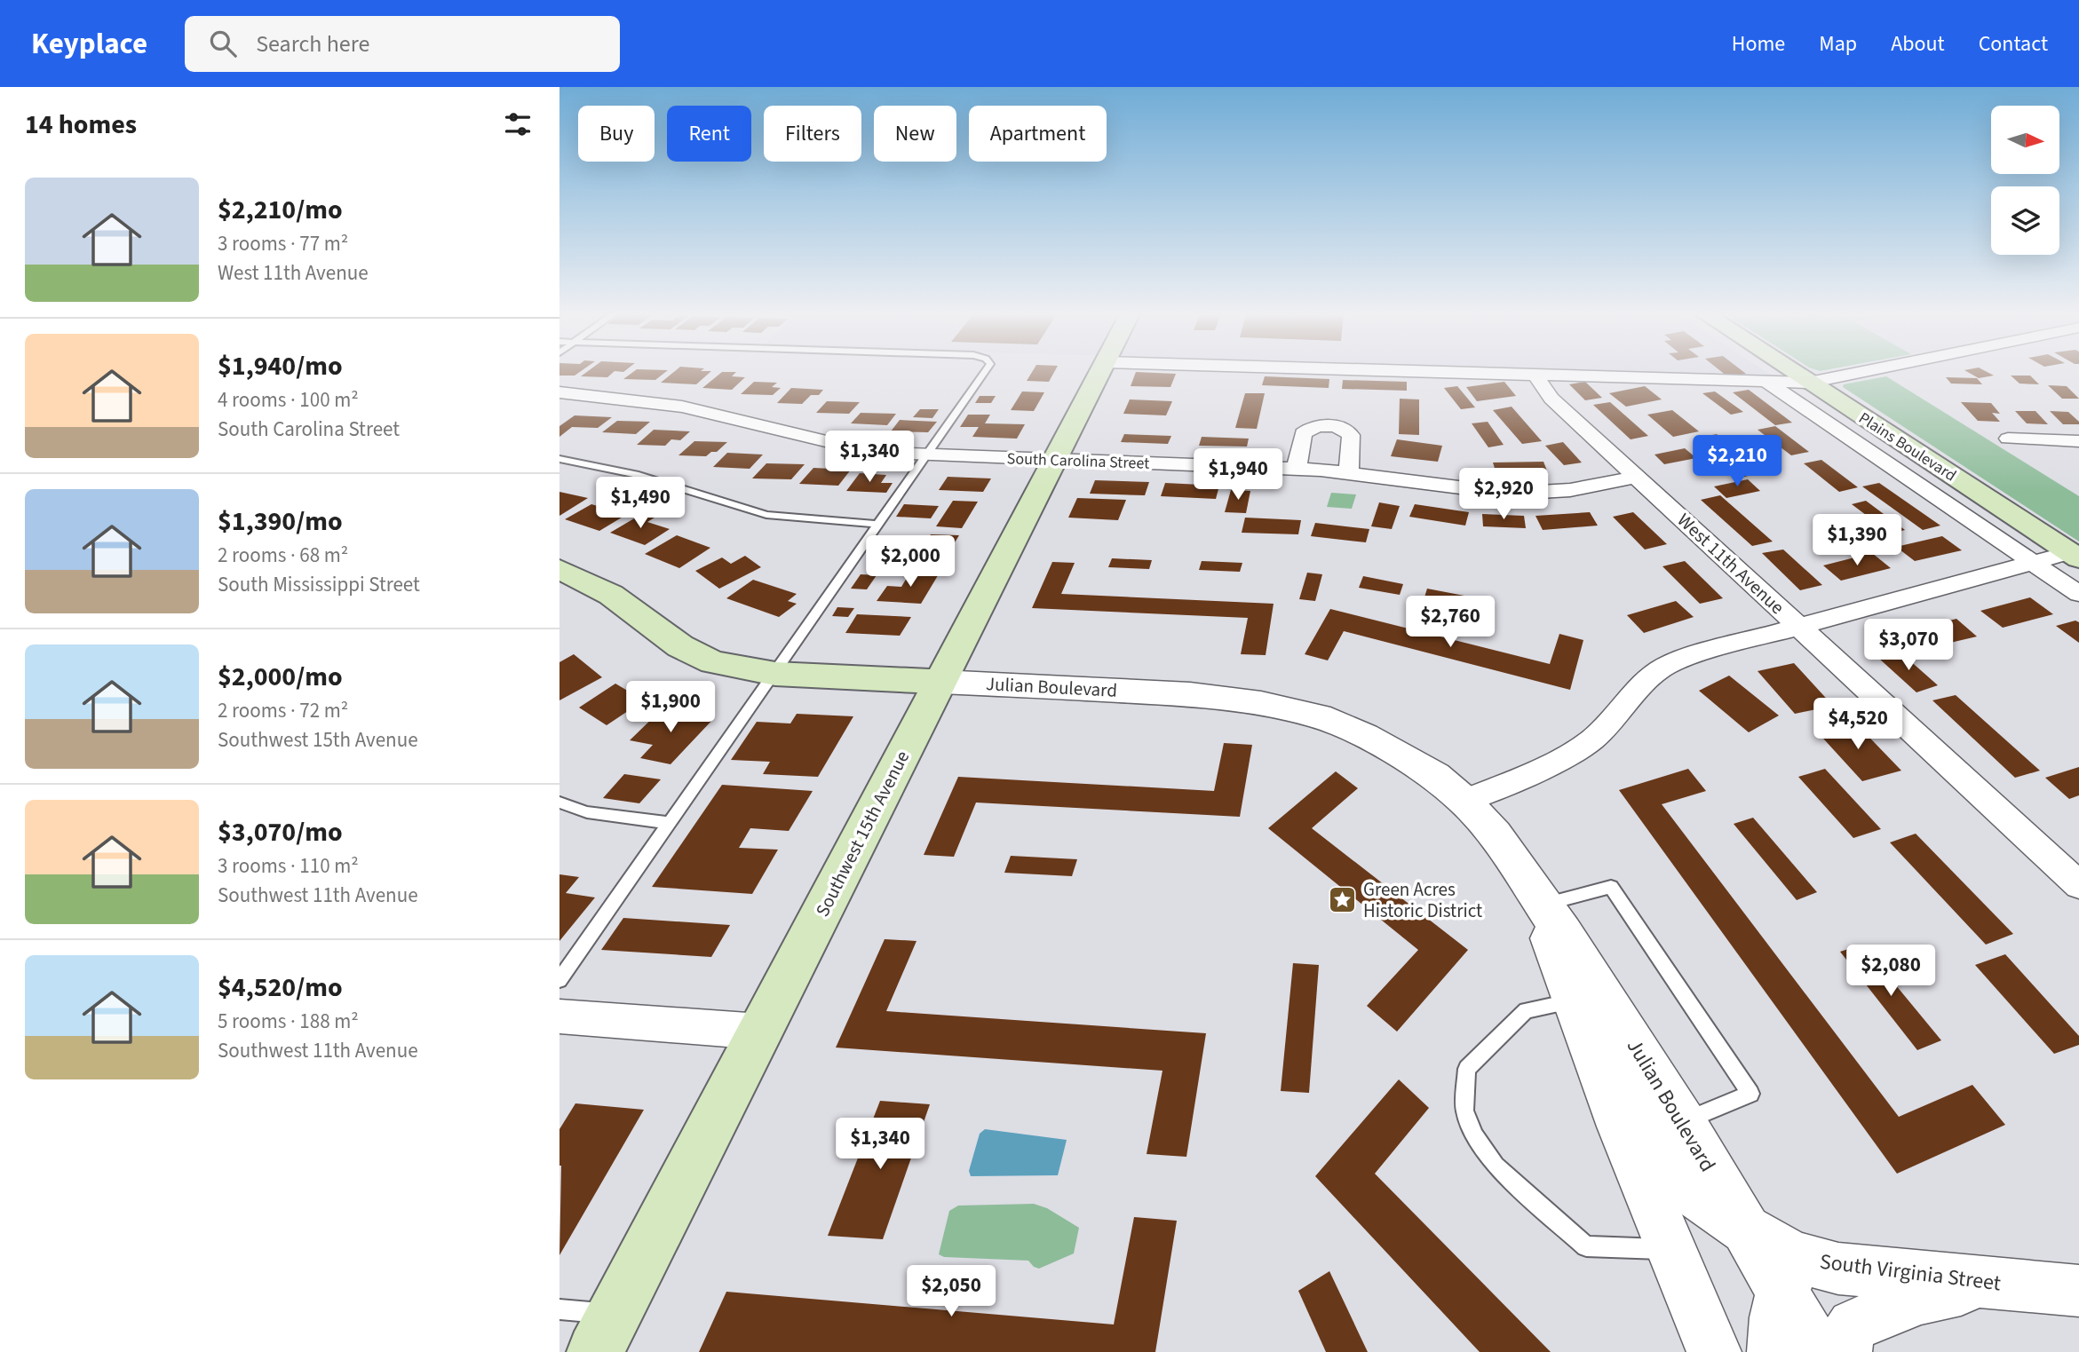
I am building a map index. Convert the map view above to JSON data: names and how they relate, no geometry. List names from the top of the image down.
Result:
{
  "streets": {
    "main road": ["Plains Boulevard", "Julian Boulevard", "Southwest 15th Avenue"],
    "street": ["South Carolina Street", "West 11th Avenue", "South Virginia Street"]
  },
  "crossings": [
    ["South Carolina Street", "West 11th Avenue"],
    ["South Carolina Street", "Southwest 15th Avenue"],
    ["Julian Boulevard", "Southwest 15th Avenue"],
    ["Julian Boulevard", "South Virginia Street"]
  ],
  "places": {
    "place": ["Green Acres Historic District"]
  },
  "north": "right",
  "page": {
    "header": "Keyplace",
    "search": "Search here",
    "nav": [
      "Home",
      "Map",
      "About",
      "Contact"
    ],
    "heading": "14 homes",
    "chip": [
      "Buy",
      "Rent",
      "Filters",
      "New",
      "Apartment"
    ],
    "list": [
      {
        "name": "$2,210/mo",
        "note": "3 rooms · 77 m² · West 11th Avenue"
      },
      {
        "name": "$1,940/mo",
        "note": "4 rooms · 100 m² · South Carolina Street"
      },
      {
        "name": "$1,390/mo",
        "note": "2 rooms · 68 m² · South Mississippi Street"
      },
      {
        "name": "$2,000/mo",
        "note": "2 rooms · 72 m² · Southwest 15th Avenue"
      },
      {
        "name": "$3,070/mo",
        "note": "3 rooms · 110 m² · Southwest 11th Avenue"
      },
      {
        "name": "$4,520/mo",
        "note": "5 rooms · 188 m² · Southwest 11th Avenue"
      }
    ],
    "price": [
      "$1,340",
      "$2,210",
      "$1,940",
      "$2,920",
      "$1,490",
      "$1,390",
      "$2,000",
      "$2,760",
      "$3,070",
      "$1,900",
      "$4,520",
      "$2,080",
      "$1,340",
      "$2,050"
    ]
  }
}
